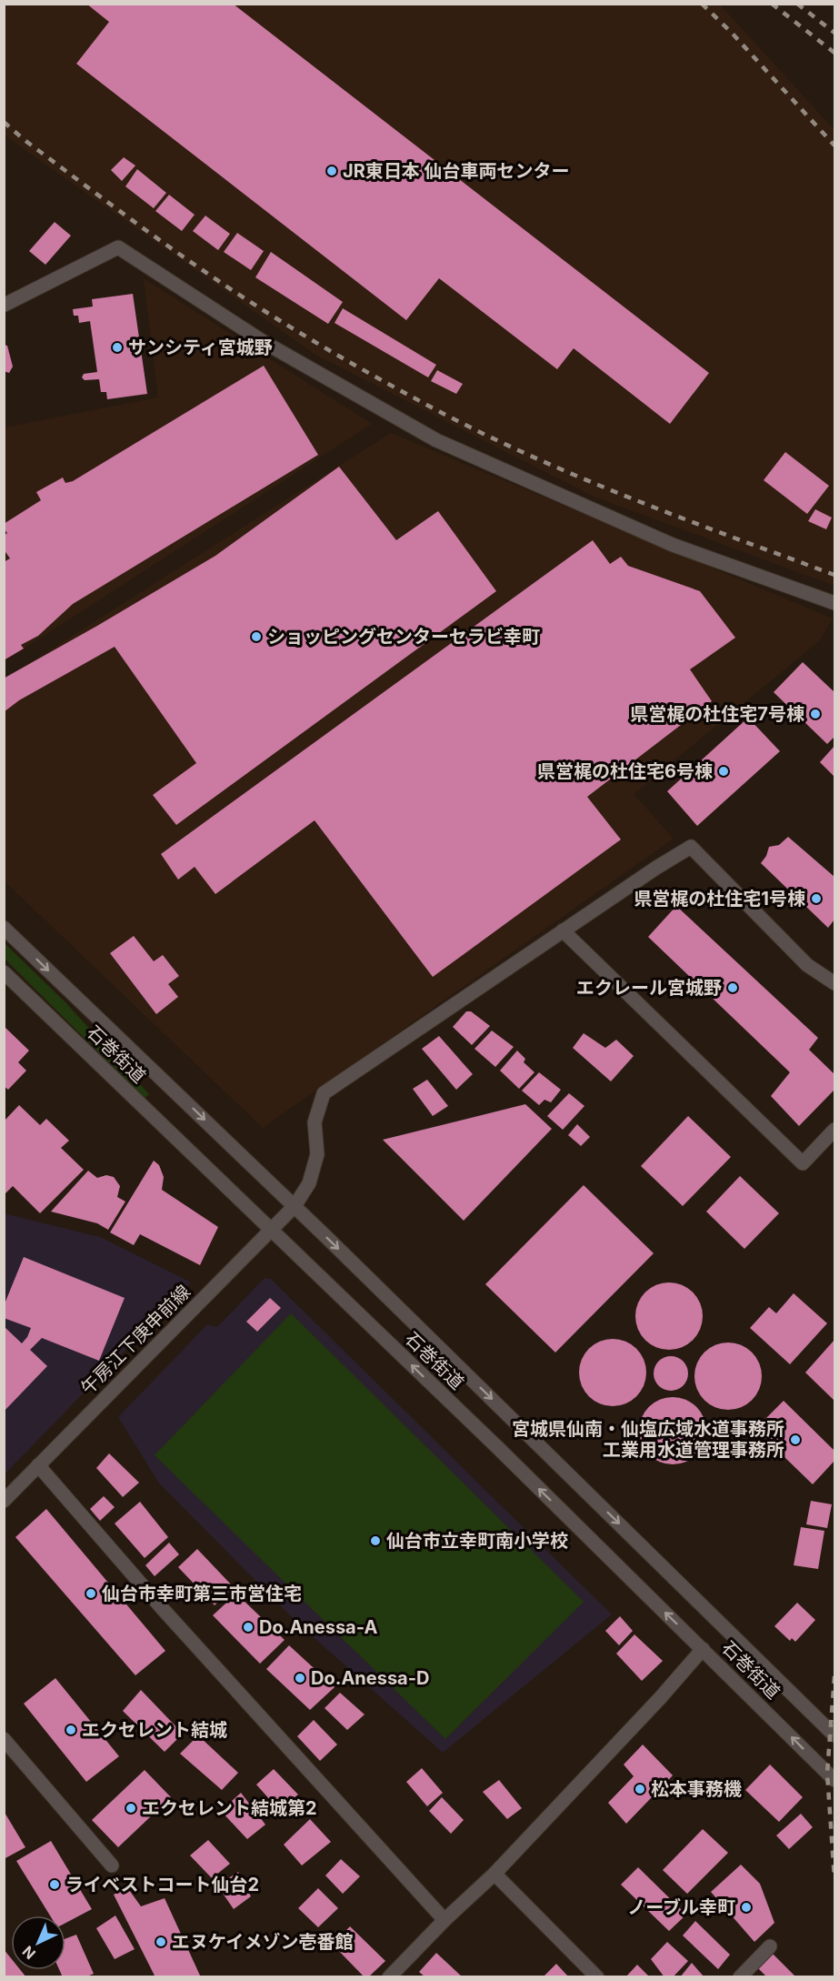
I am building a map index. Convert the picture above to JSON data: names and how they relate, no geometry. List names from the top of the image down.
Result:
{
  "streets": {
    "street": ["石巻街道", "午房江下庚申前線"]
  },
  "crossings": [
    ["石巻街道", "午房江下庚申前線"]
  ],
  "places": [
    "JR東日本 仙台車両センター",
    "サンシティ宮城野",
    "ショッピングセンターセラビ幸町",
    "県営梶の杜住宅7号棟",
    "県営梶の杜住宅6号棟",
    "県営梶の杜住宅1号棟",
    "エクレール宮城野",
    "宮城県仙南・仙塩広域水道事務所 工業用水道管理事務所",
    "仙台市立幸町南小学校",
    "仙台市幸町第三市営住宅",
    "Do.Anessa-A",
    "Do.Anessa-D",
    "エクセレント結城",
    "松本事務機",
    "エクセレント結城第2",
    "ライベストコート仙台2",
    "ノーブル幸町",
    "エヌケイメゾン壱番館"
  ],
  "north": "bottom left"
}
